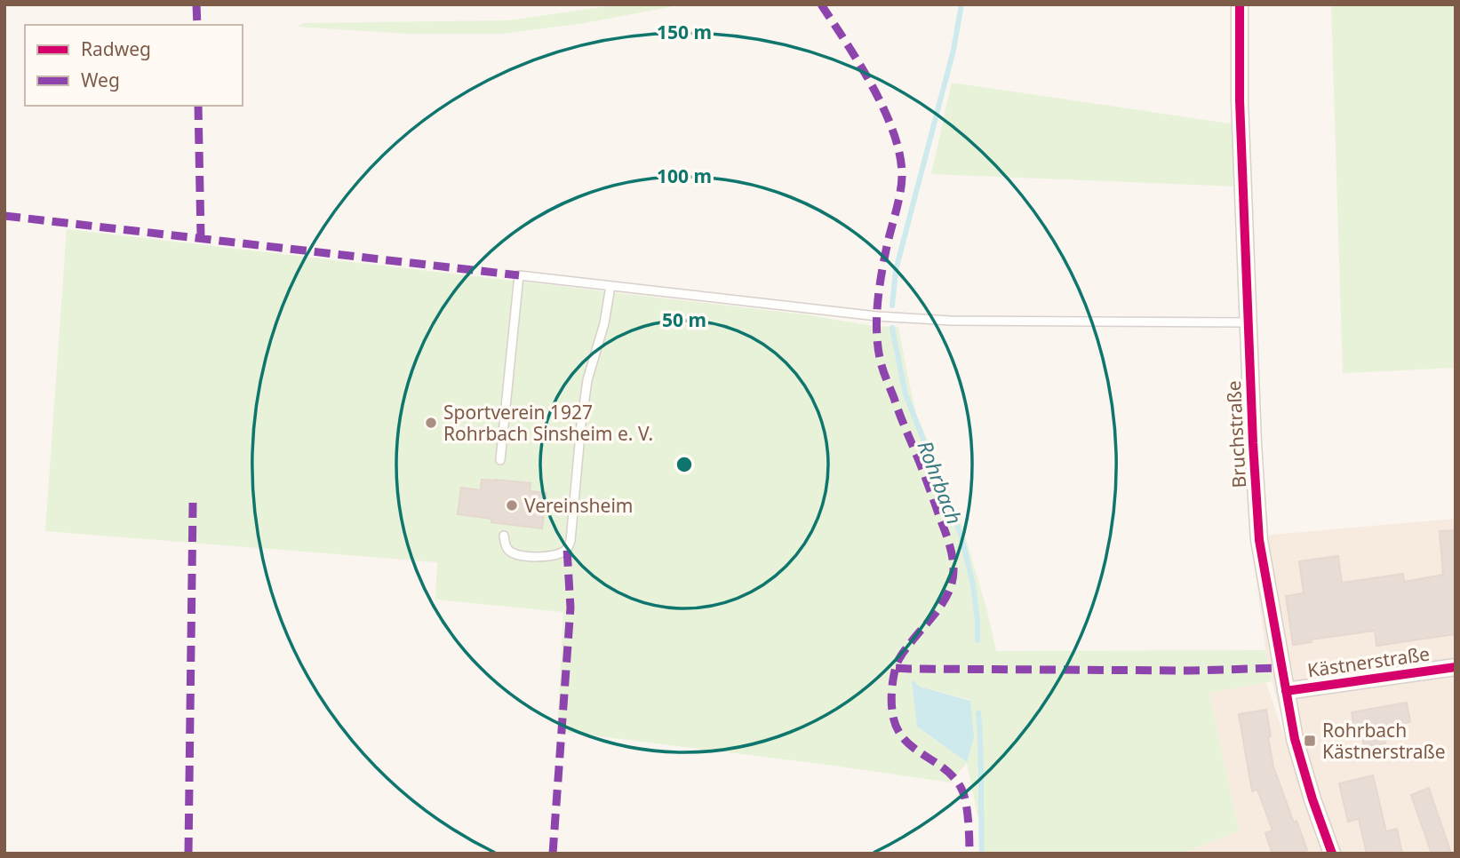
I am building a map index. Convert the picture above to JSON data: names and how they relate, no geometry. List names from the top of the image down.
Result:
{
  "streets": {
    "street": ["Bruchstraße", "Kästnerstraße"]
  },
  "crossings": [
    ["Bruchstraße", "Kästnerstraße"]
  ],
  "water": ["Rohrbach"],
  "places": {
    "other": ["Sportverein 1927 Rohrbach Sinsheim e. V.", "Vereinsheim"],
    "transit": ["Rohrbach Kästnerstraße"]
  },
  "legend": ["Radweg", "Weg"],
  "rings": ["150 m", "100 m", "50 m"]
}
